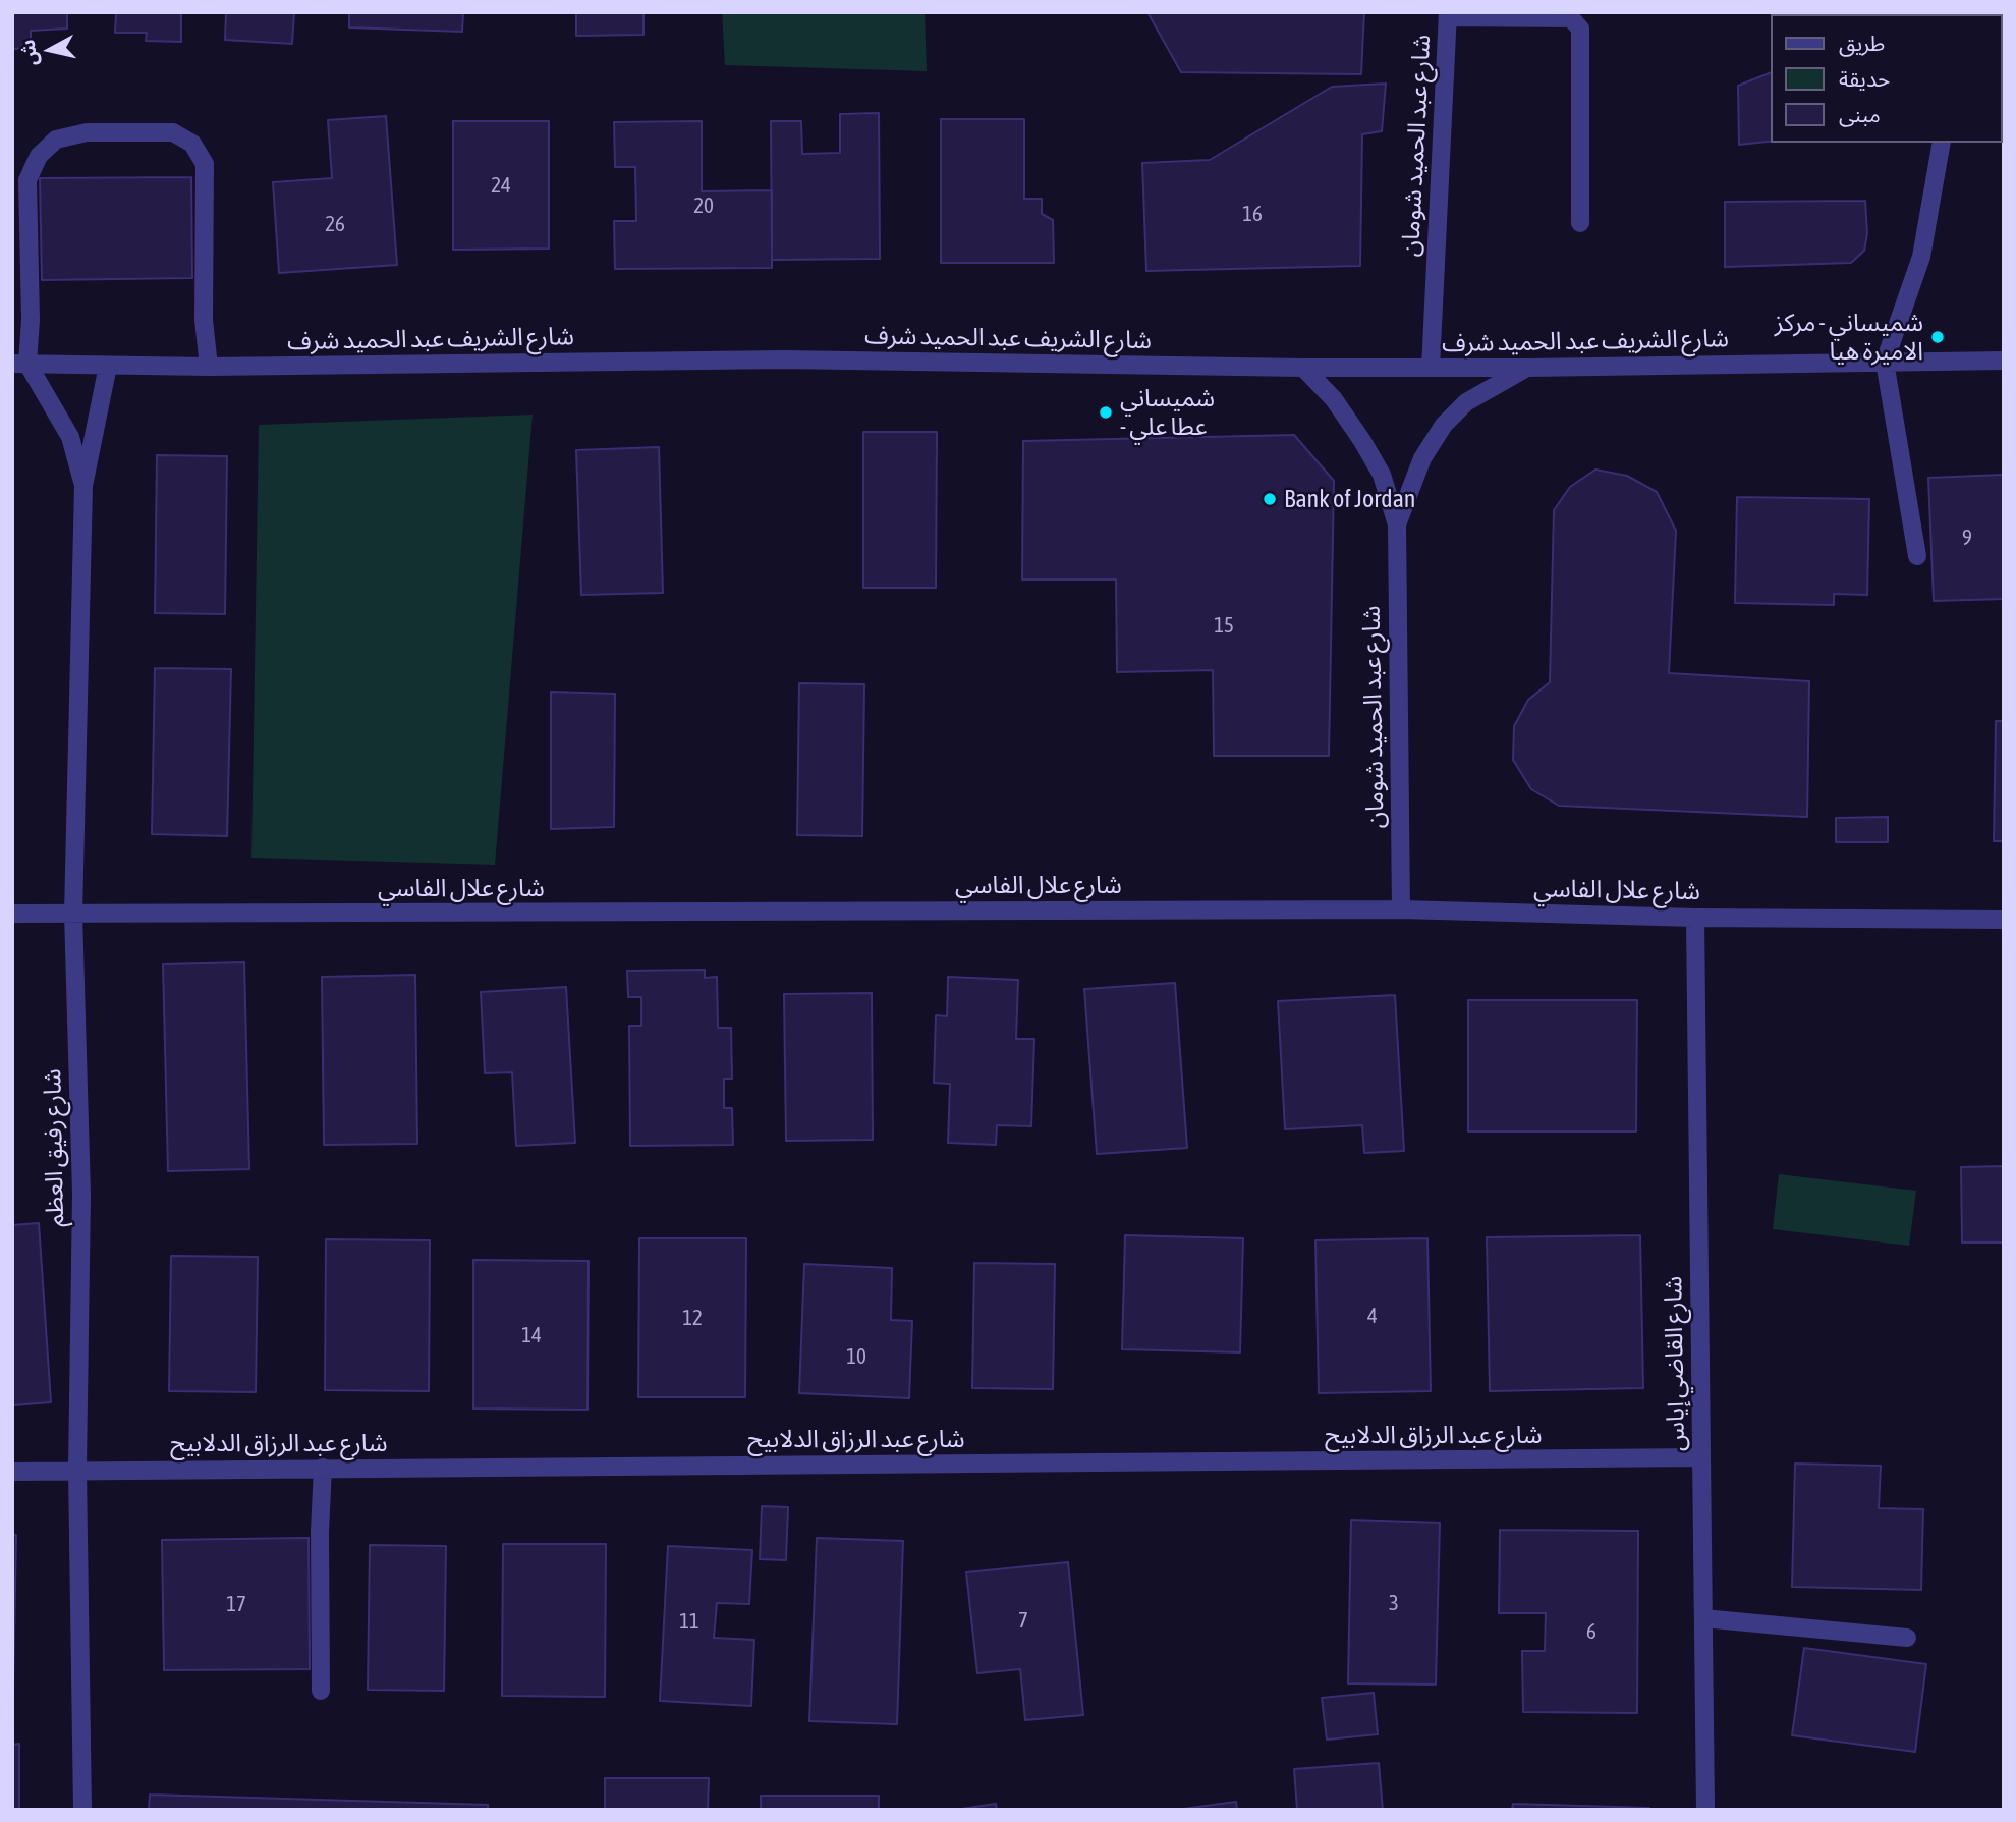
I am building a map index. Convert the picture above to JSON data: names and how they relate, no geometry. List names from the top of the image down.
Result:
{
  "streets": {
    "street": [
      "شارع عبد الحميد شومان",
      "شارع الشريف عبد الحميد شرف",
      "شارع علال الفاسي",
      "شارع رفيق العظم",
      "شارع القاضي إياس",
      "شارع عبد الرزاق الدلابيح"
    ]
  },
  "crossings": [
    ["شارع عبد الحميد شومان", "شارع الشريف عبد الحميد شرف"],
    ["شارع عبد الحميد شومان", "شارع علال الفاسي"],
    ["شارع الشريف عبد الحميد شرف", "شارع رفيق العظم"],
    ["شارع علال الفاسي", "شارع رفيق العظم"],
    ["شارع علال الفاسي", "شارع القاضي إياس"],
    ["شارع رفيق العظم", "شارع عبد الرزاق الدلابيح"],
    ["شارع القاضي إياس", "شارع عبد الرزاق الدلابيح"]
  ],
  "places": ["شميساني - مركز الاميرة هيا", "شميساني - عطا علي", "Bank of Jordan"],
  "house_numbers": [
    "24",
    "20",
    "16",
    "26",
    "9",
    "15",
    "4",
    "12",
    "14",
    "10",
    "3",
    "17",
    "7",
    "11",
    "6"
  ],
  "legend": ["طريق", "حديقة", "مبنى"],
  "north": "left"
}
